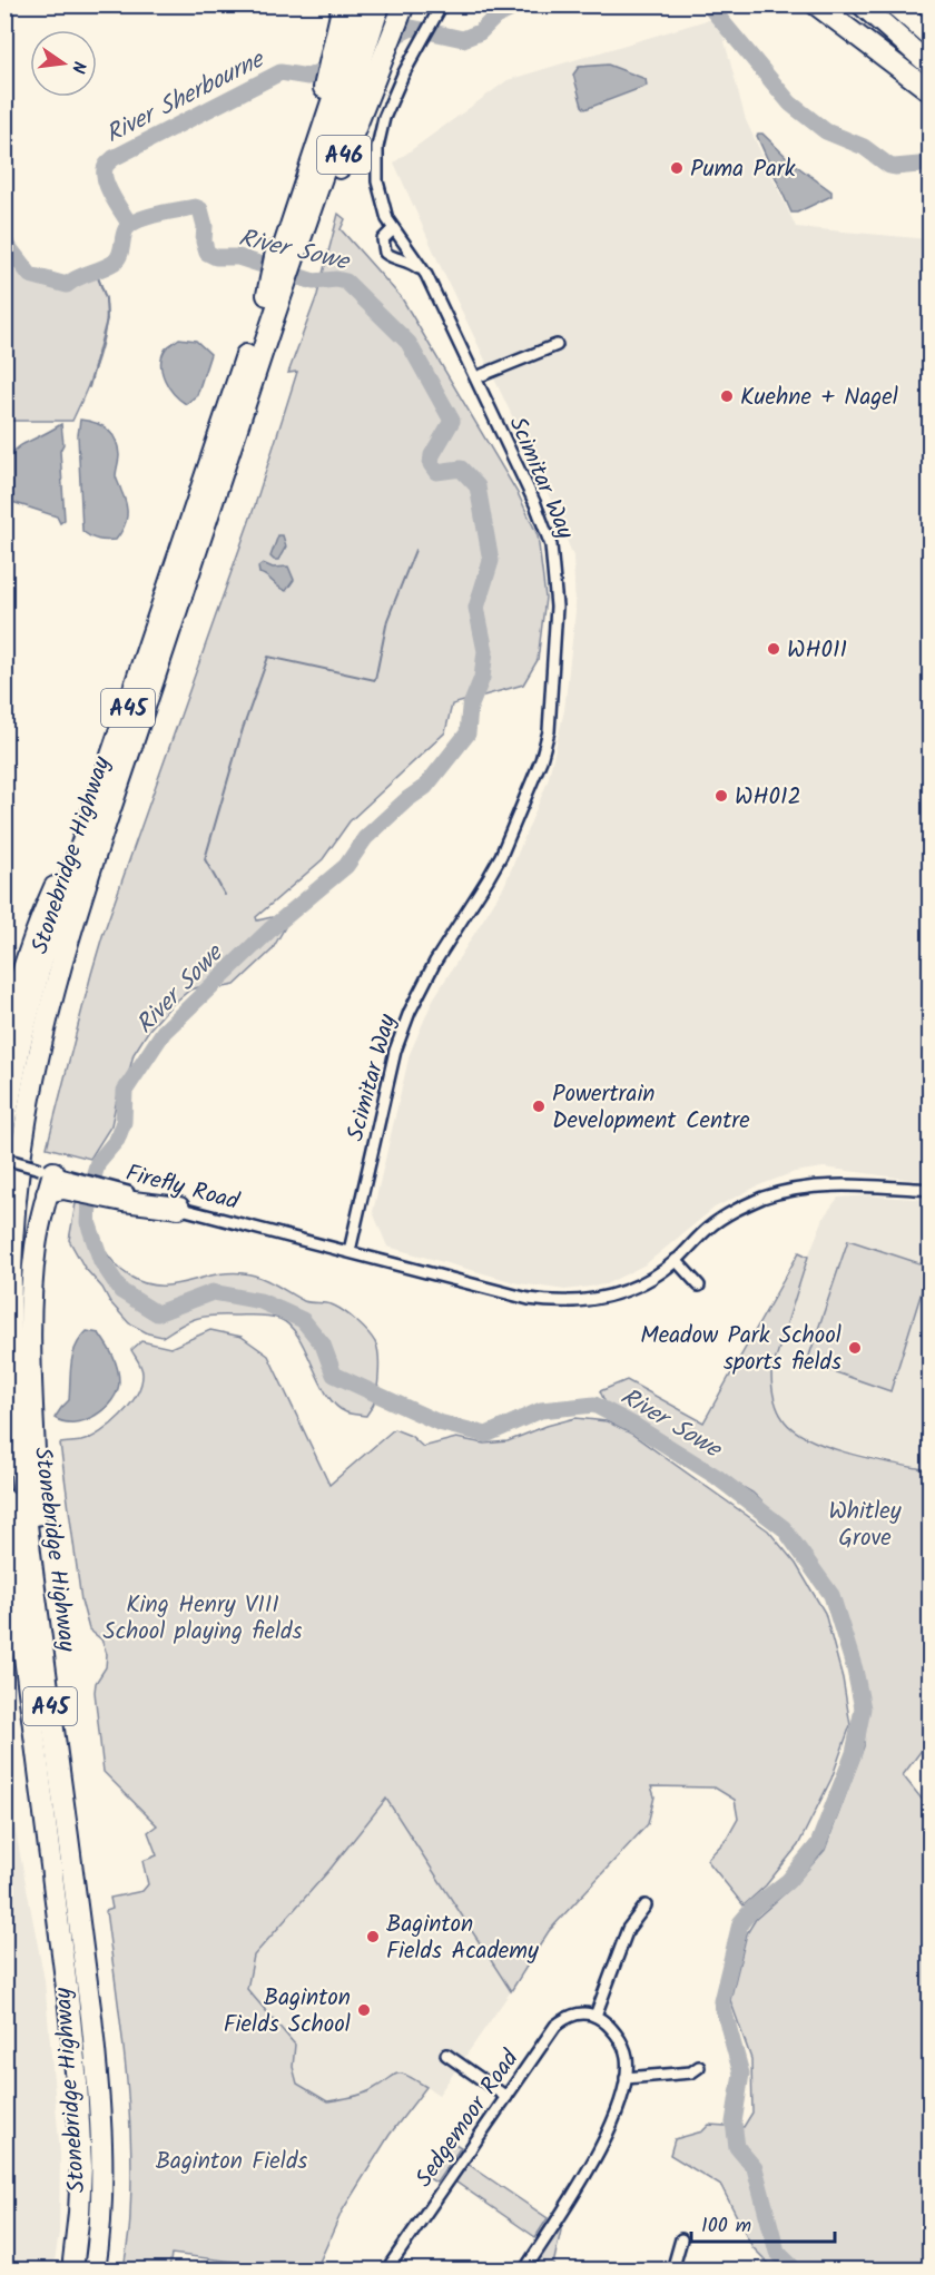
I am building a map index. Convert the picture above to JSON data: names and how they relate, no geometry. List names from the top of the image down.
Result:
{
  "streets": {
    "highway": ["A46", "A45", "Stonebridge Highway"],
    "street": ["Scimitar Way", "Firefly Road", "Sedgemoor Road"]
  },
  "crossings": [
    ["A46", "Stonebridge Highway"],
    ["Scimitar Way", "Firefly Road"]
  ],
  "water": ["River Sherbourne", "River Sowe"],
  "parks": ["Whitley Grove", "King Henry VIII School playing fields", "Baginton Fields"],
  "places": [
    "Puma Park",
    "Kuehne + Nagel",
    "WH011",
    "WH012",
    "Powertrain Development Centre",
    "Meadow Park School sports fields",
    "Baginton Fields Academy",
    "Baginton Fields School"
  ],
  "scale_bar": "100 m",
  "north": "right"
}
